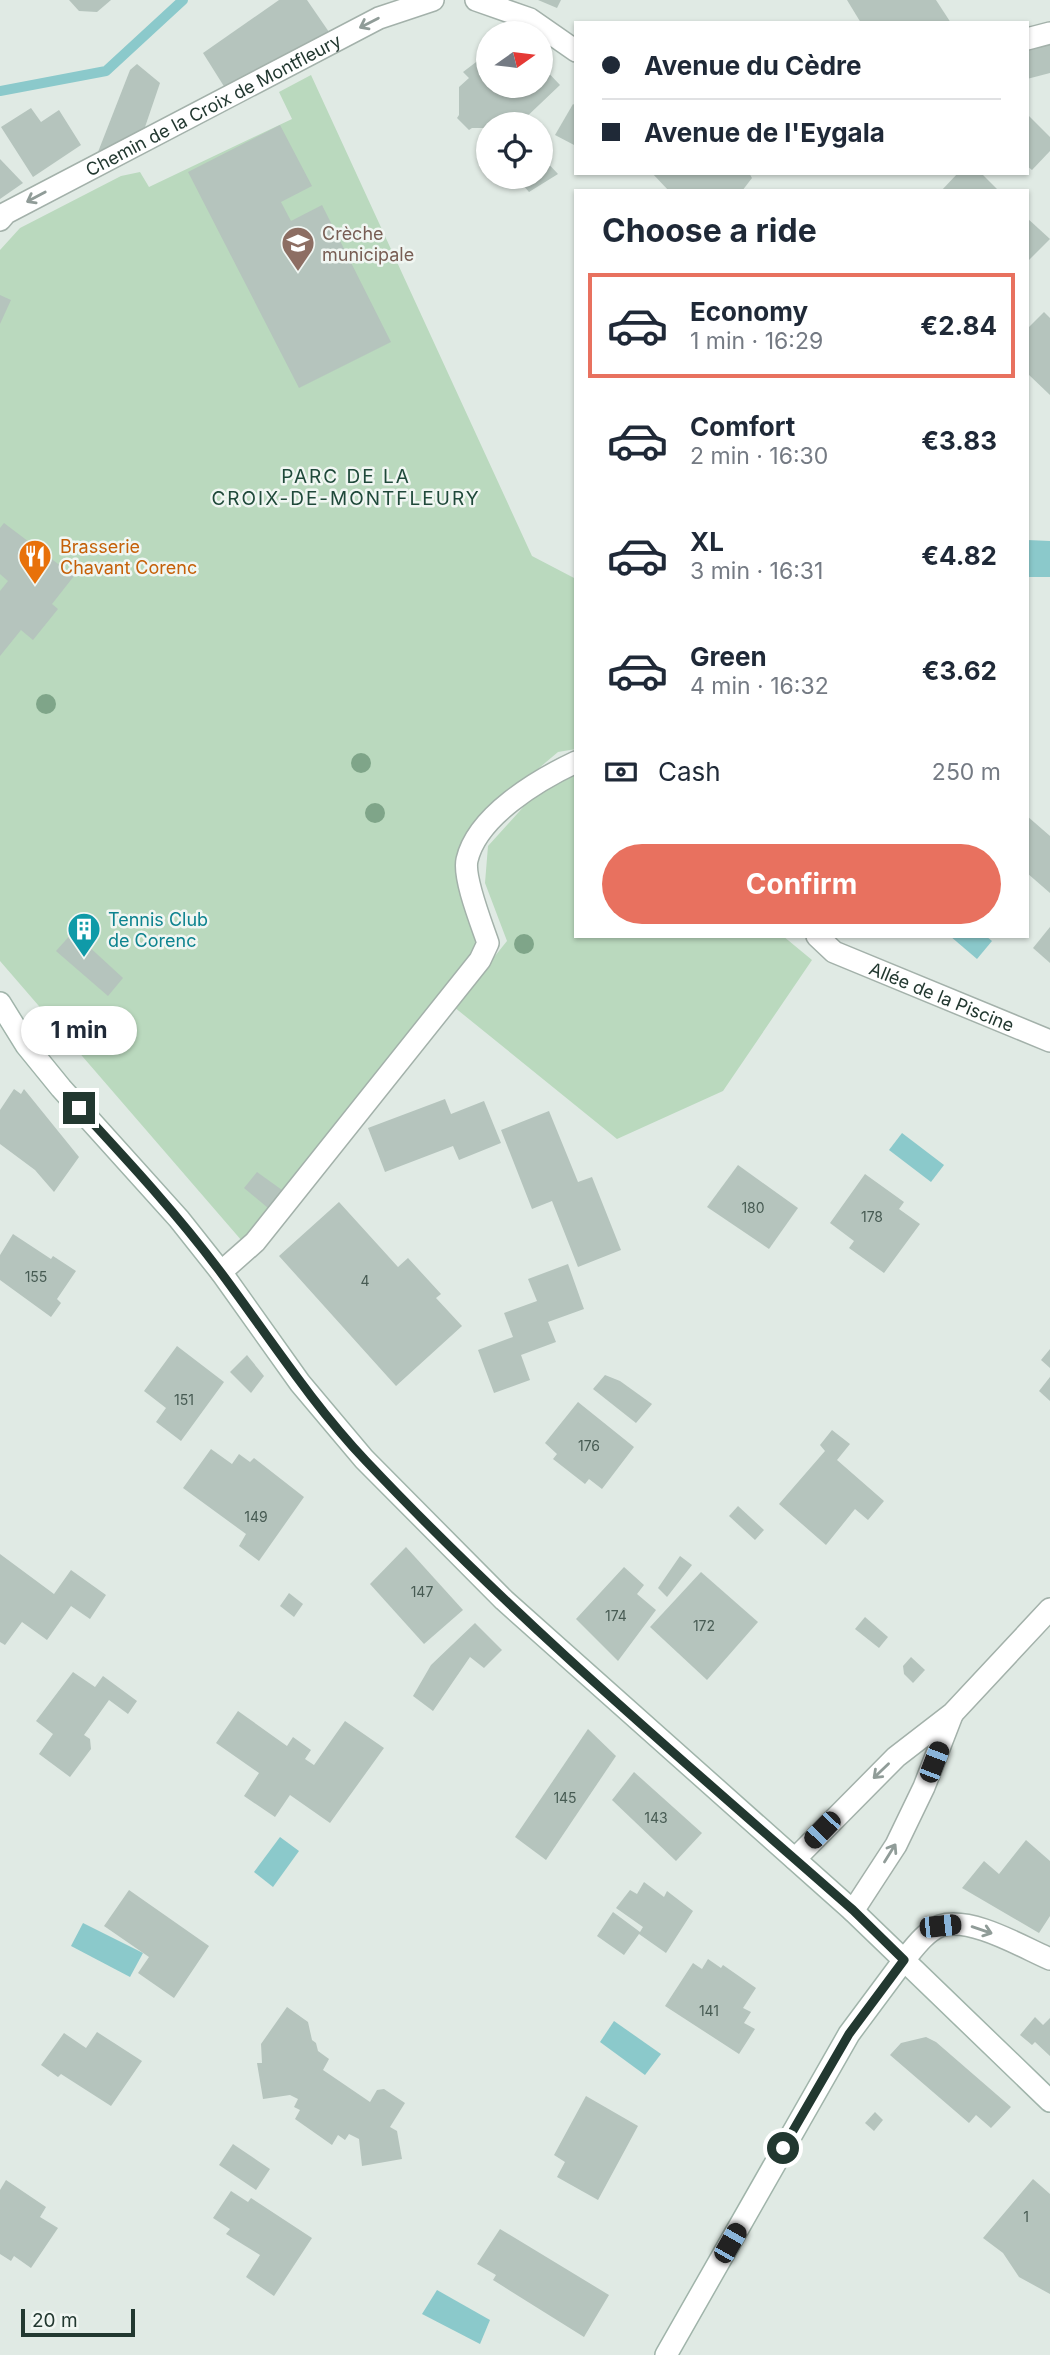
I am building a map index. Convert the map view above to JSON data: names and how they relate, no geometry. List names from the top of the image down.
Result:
{
  "streets": {
    "street": ["Chemin de la Croix de Montfleury", "Allée de la Piscine"]
  },
  "one_way": ["Chemin de la Croix de Montfleury"],
  "districts": ["PARC DE LA CROIX-DE-MONTFLEURY"],
  "places": {
    "school or university": ["Crèche municipale"],
    "restaurant": ["Brasserie Chavant Corenc"],
    "building": ["Tennis Club de Corenc"]
  },
  "house_numbers": [
    "180",
    "178",
    "155",
    "4",
    "151",
    "176",
    "149",
    "147",
    "174",
    "172",
    "145",
    "143",
    "141",
    "1"
  ],
  "scale_bar": "20 m",
  "north": "right",
  "page": {
    "banner": ["Avenue du Cèdre", "Avenue de l'Eygala"],
    "heading": "Choose a ride",
    "list": [
      {
        "name": "Economy",
        "note": "1 min · 16:29",
        "value": "€2.84"
      },
      {
        "name": "Comfort",
        "note": "2 min · 16:30",
        "value": "€3.83"
      },
      {
        "name": "XL",
        "note": "3 min · 16:31",
        "value": "€4.82"
      },
      {
        "name": "Green",
        "note": "4 min · 16:32",
        "value": "€3.62"
      }
    ],
    "pay": ["Cash", "250 m"],
    "buttons": "Confirm",
    "bubble": "1 min",
    "scale": "20 m"
  }
}
